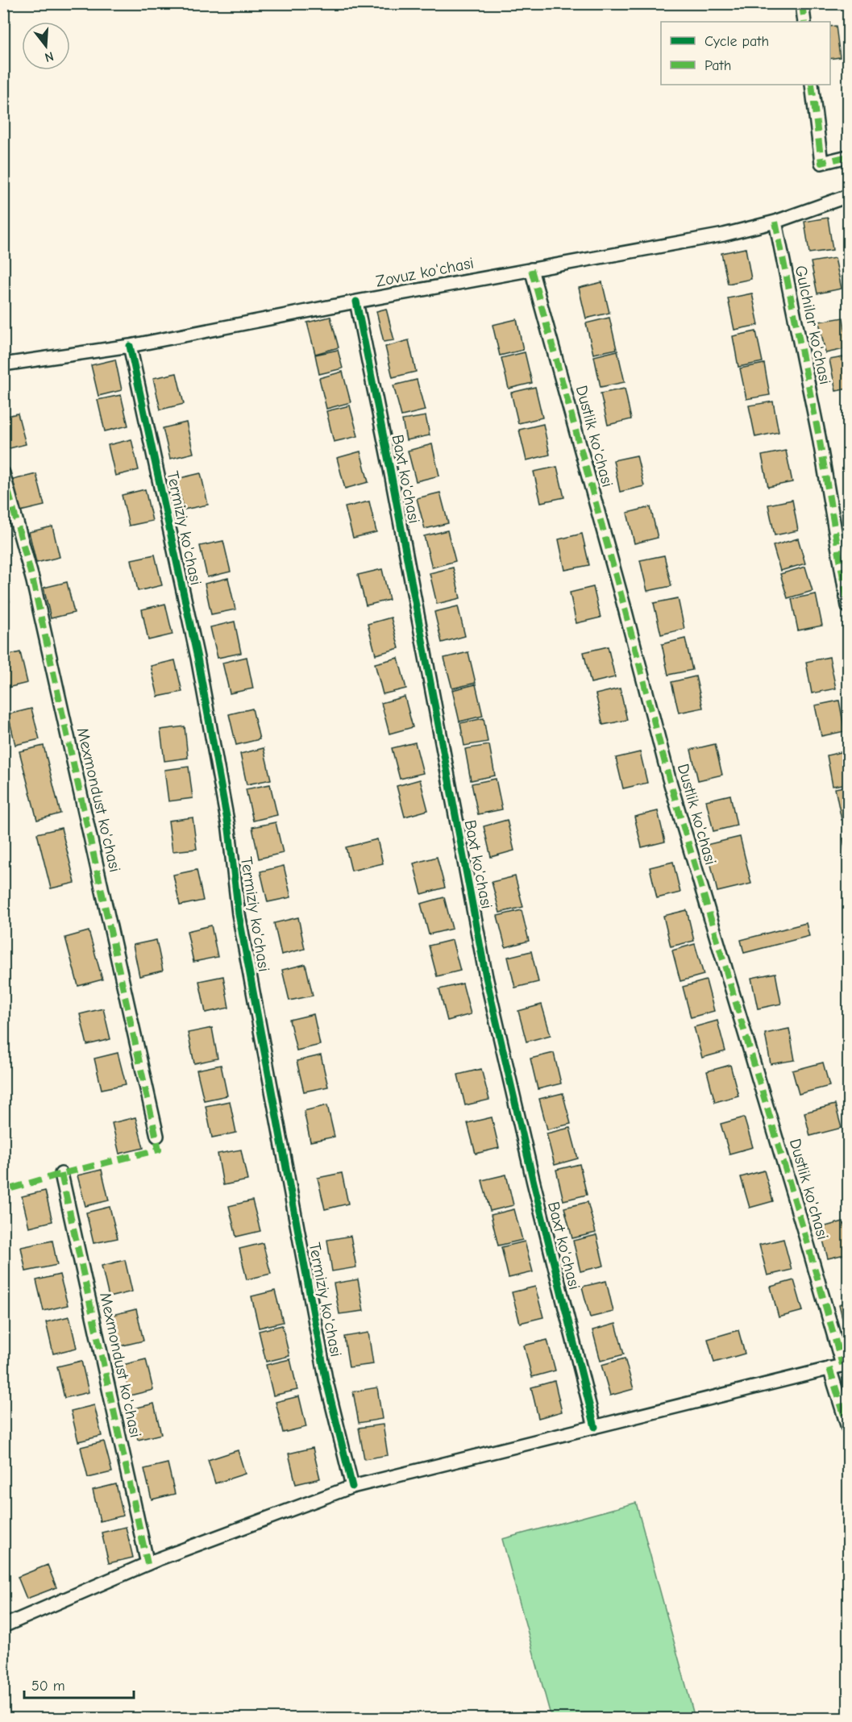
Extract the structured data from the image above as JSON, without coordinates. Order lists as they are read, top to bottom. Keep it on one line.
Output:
{"streets":{"street":["Zovuz ko'chasi","Gulchilar ko'chasi","Dustlik ko'chasi","Baxt ko'chasi","Termiziy ko'chasi","Mexmondust ko'chasi"]},"crossings":[["Zovuz ko'chasi","Gulchilar ko'chasi"],["Zovuz ko'chasi","Dustlik ko'chasi"],["Zovuz ko'chasi","Baxt ko'chasi"],["Zovuz ko'chasi","Termiziy ko'chasi"]],"legend":["Cycle path","Path"],"scale_bar":"50 m","north":"bottom"}
